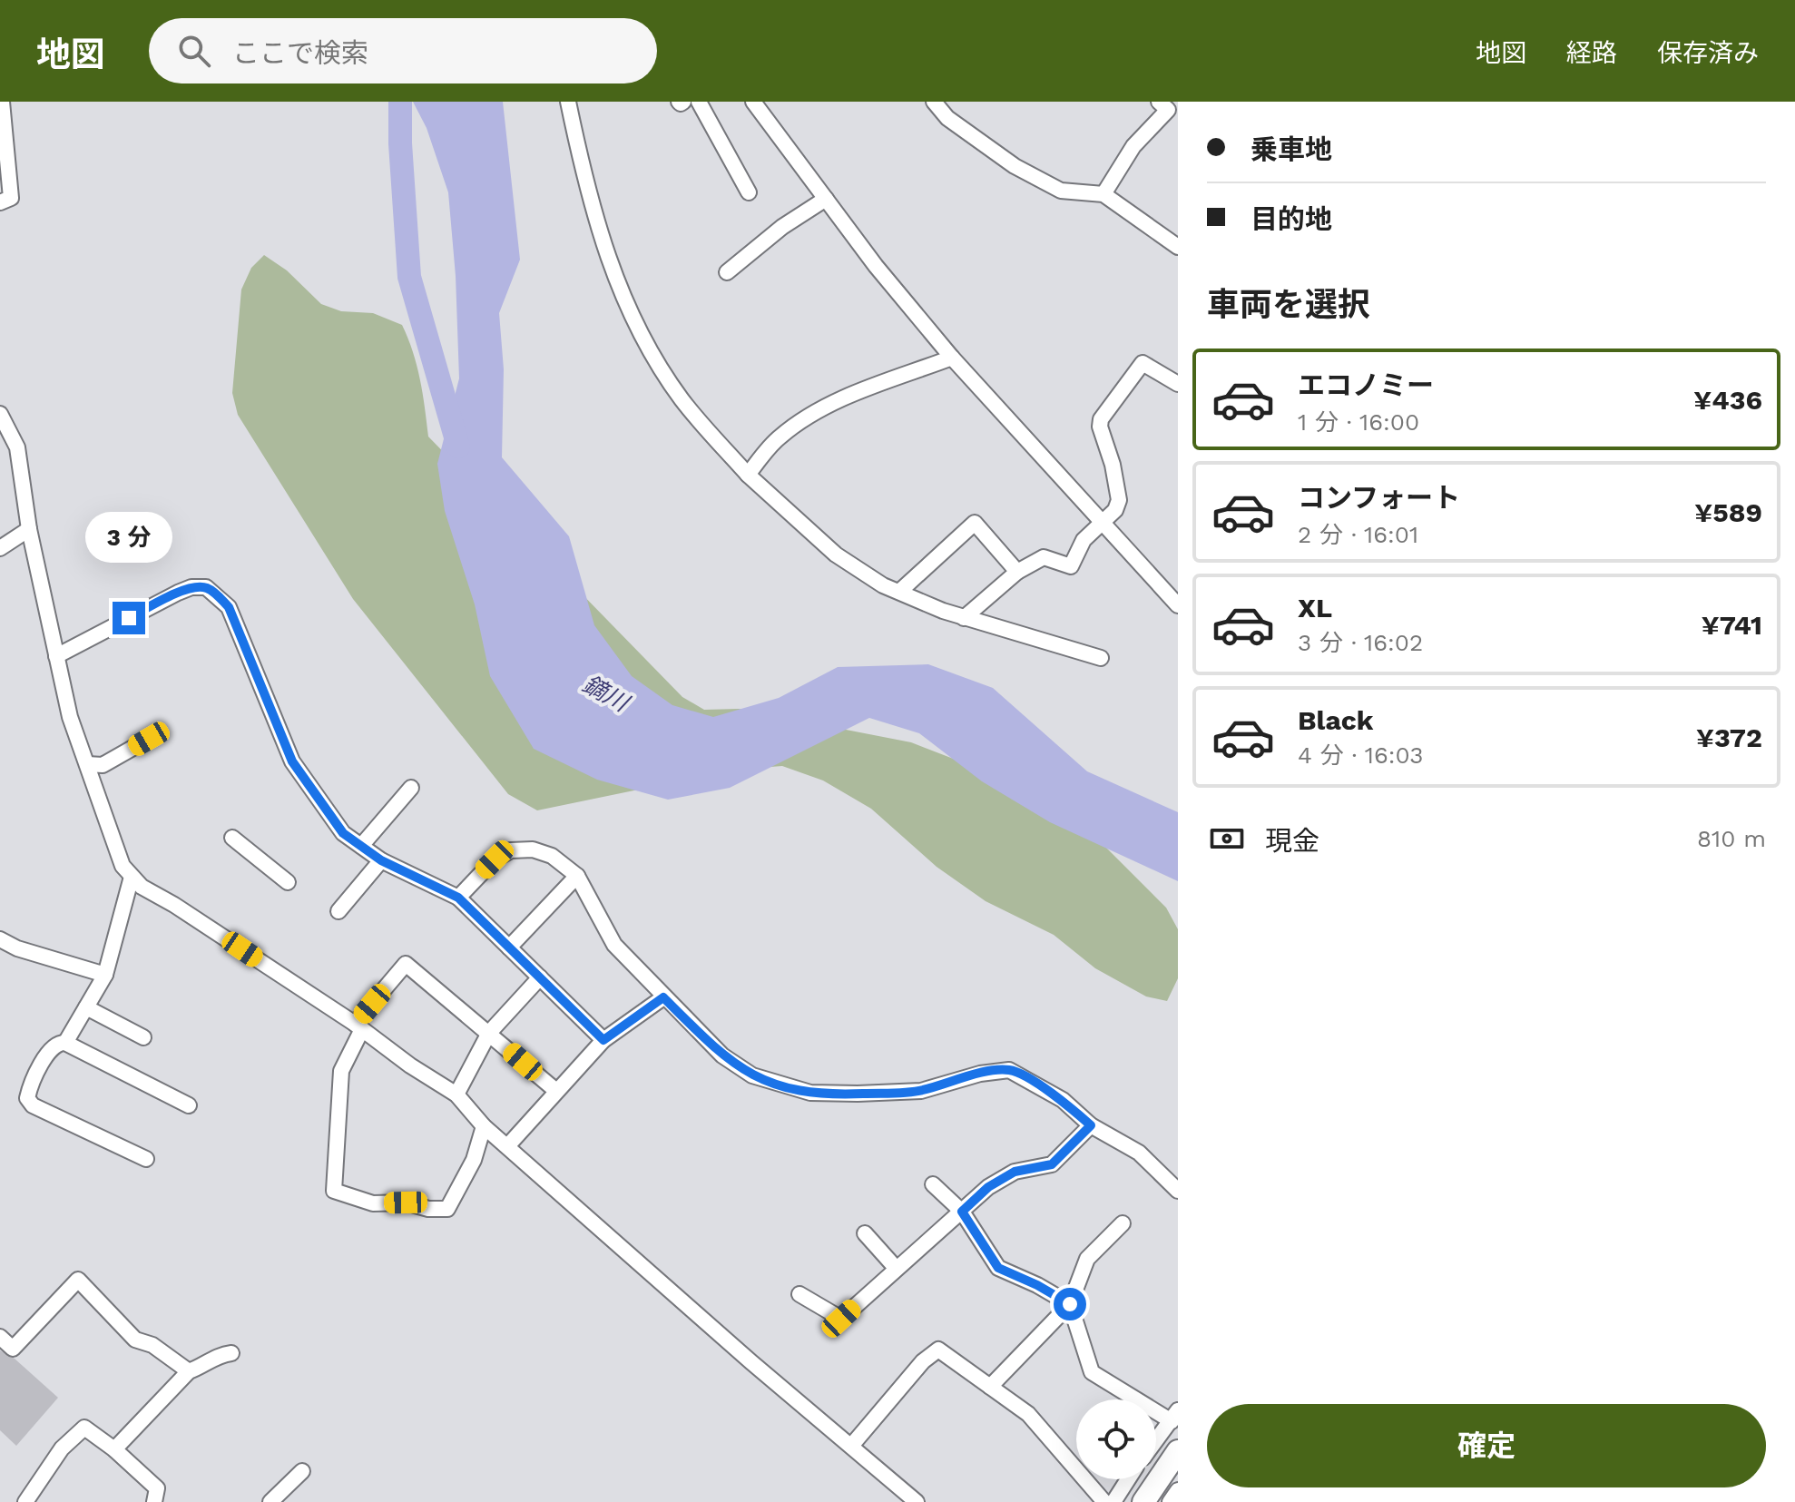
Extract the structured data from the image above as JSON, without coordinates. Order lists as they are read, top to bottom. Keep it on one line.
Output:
{"water":["鏑川"],"page":{"header":"地図","search":"ここで検索","nav":["地図","経路","保存済み"],"banner":["乗車地","目的地"],"heading":"車両を選択","list":[{"name":"エコノミー","note":"1 分 · 16:00","value":"¥436"},{"name":"コンフォート","note":"2 分 · 16:01","value":"¥589"},{"name":"XL","note":"3 分 · 16:02","value":"¥741"},{"name":"Black","note":"4 分 · 16:03","value":"¥372"}],"bubble":"3 分","pay":["現金","810 m"],"buttons":"確定"}}
